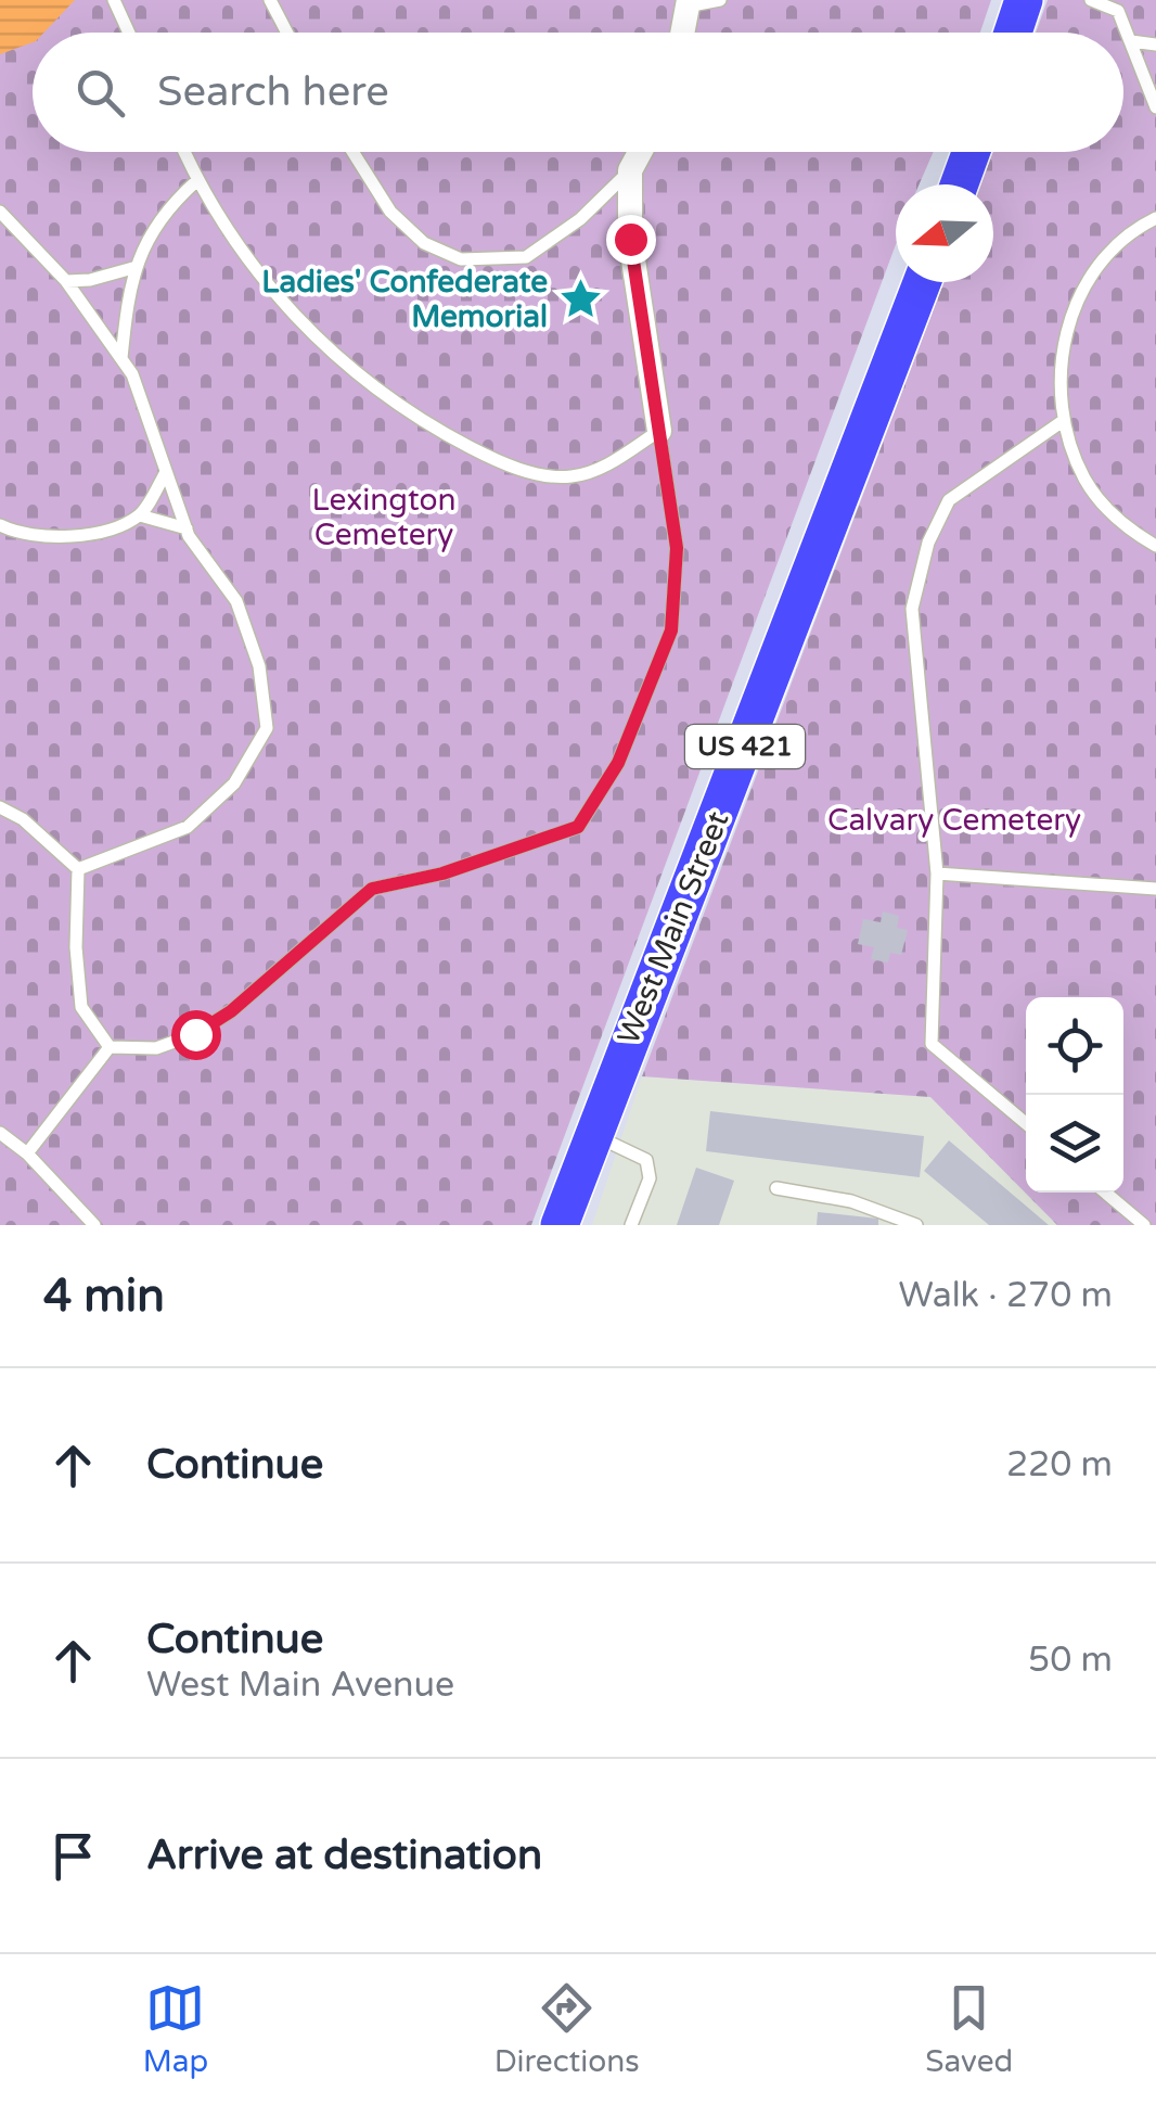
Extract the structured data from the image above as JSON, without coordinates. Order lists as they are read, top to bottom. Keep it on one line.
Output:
{"streets":{"main road":["US 421","West Main Street"]},"parks":["Lexington Cemetery","Calvary Cemetery"],"places":{"place":["Ladies' Confederate Memorial"]},"north":"left","page":{"search":"Search here","heading":["4 min","Walk · 270 m"],"list":[["Continue","220 m"],["Continue","West Main Avenue","50 m"],"Arrive at destination"],"nav":["Map","Directions","Saved"]}}
